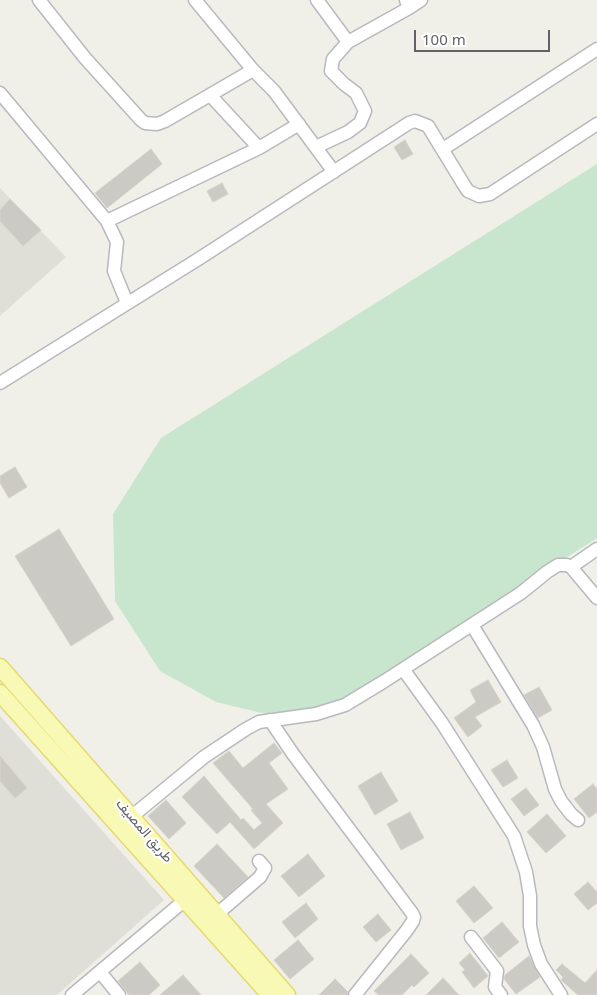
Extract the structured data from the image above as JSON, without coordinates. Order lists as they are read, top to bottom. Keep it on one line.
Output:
{"streets":{"main road":["طريق المصيف"]},"scale_bar":"100 m"}
